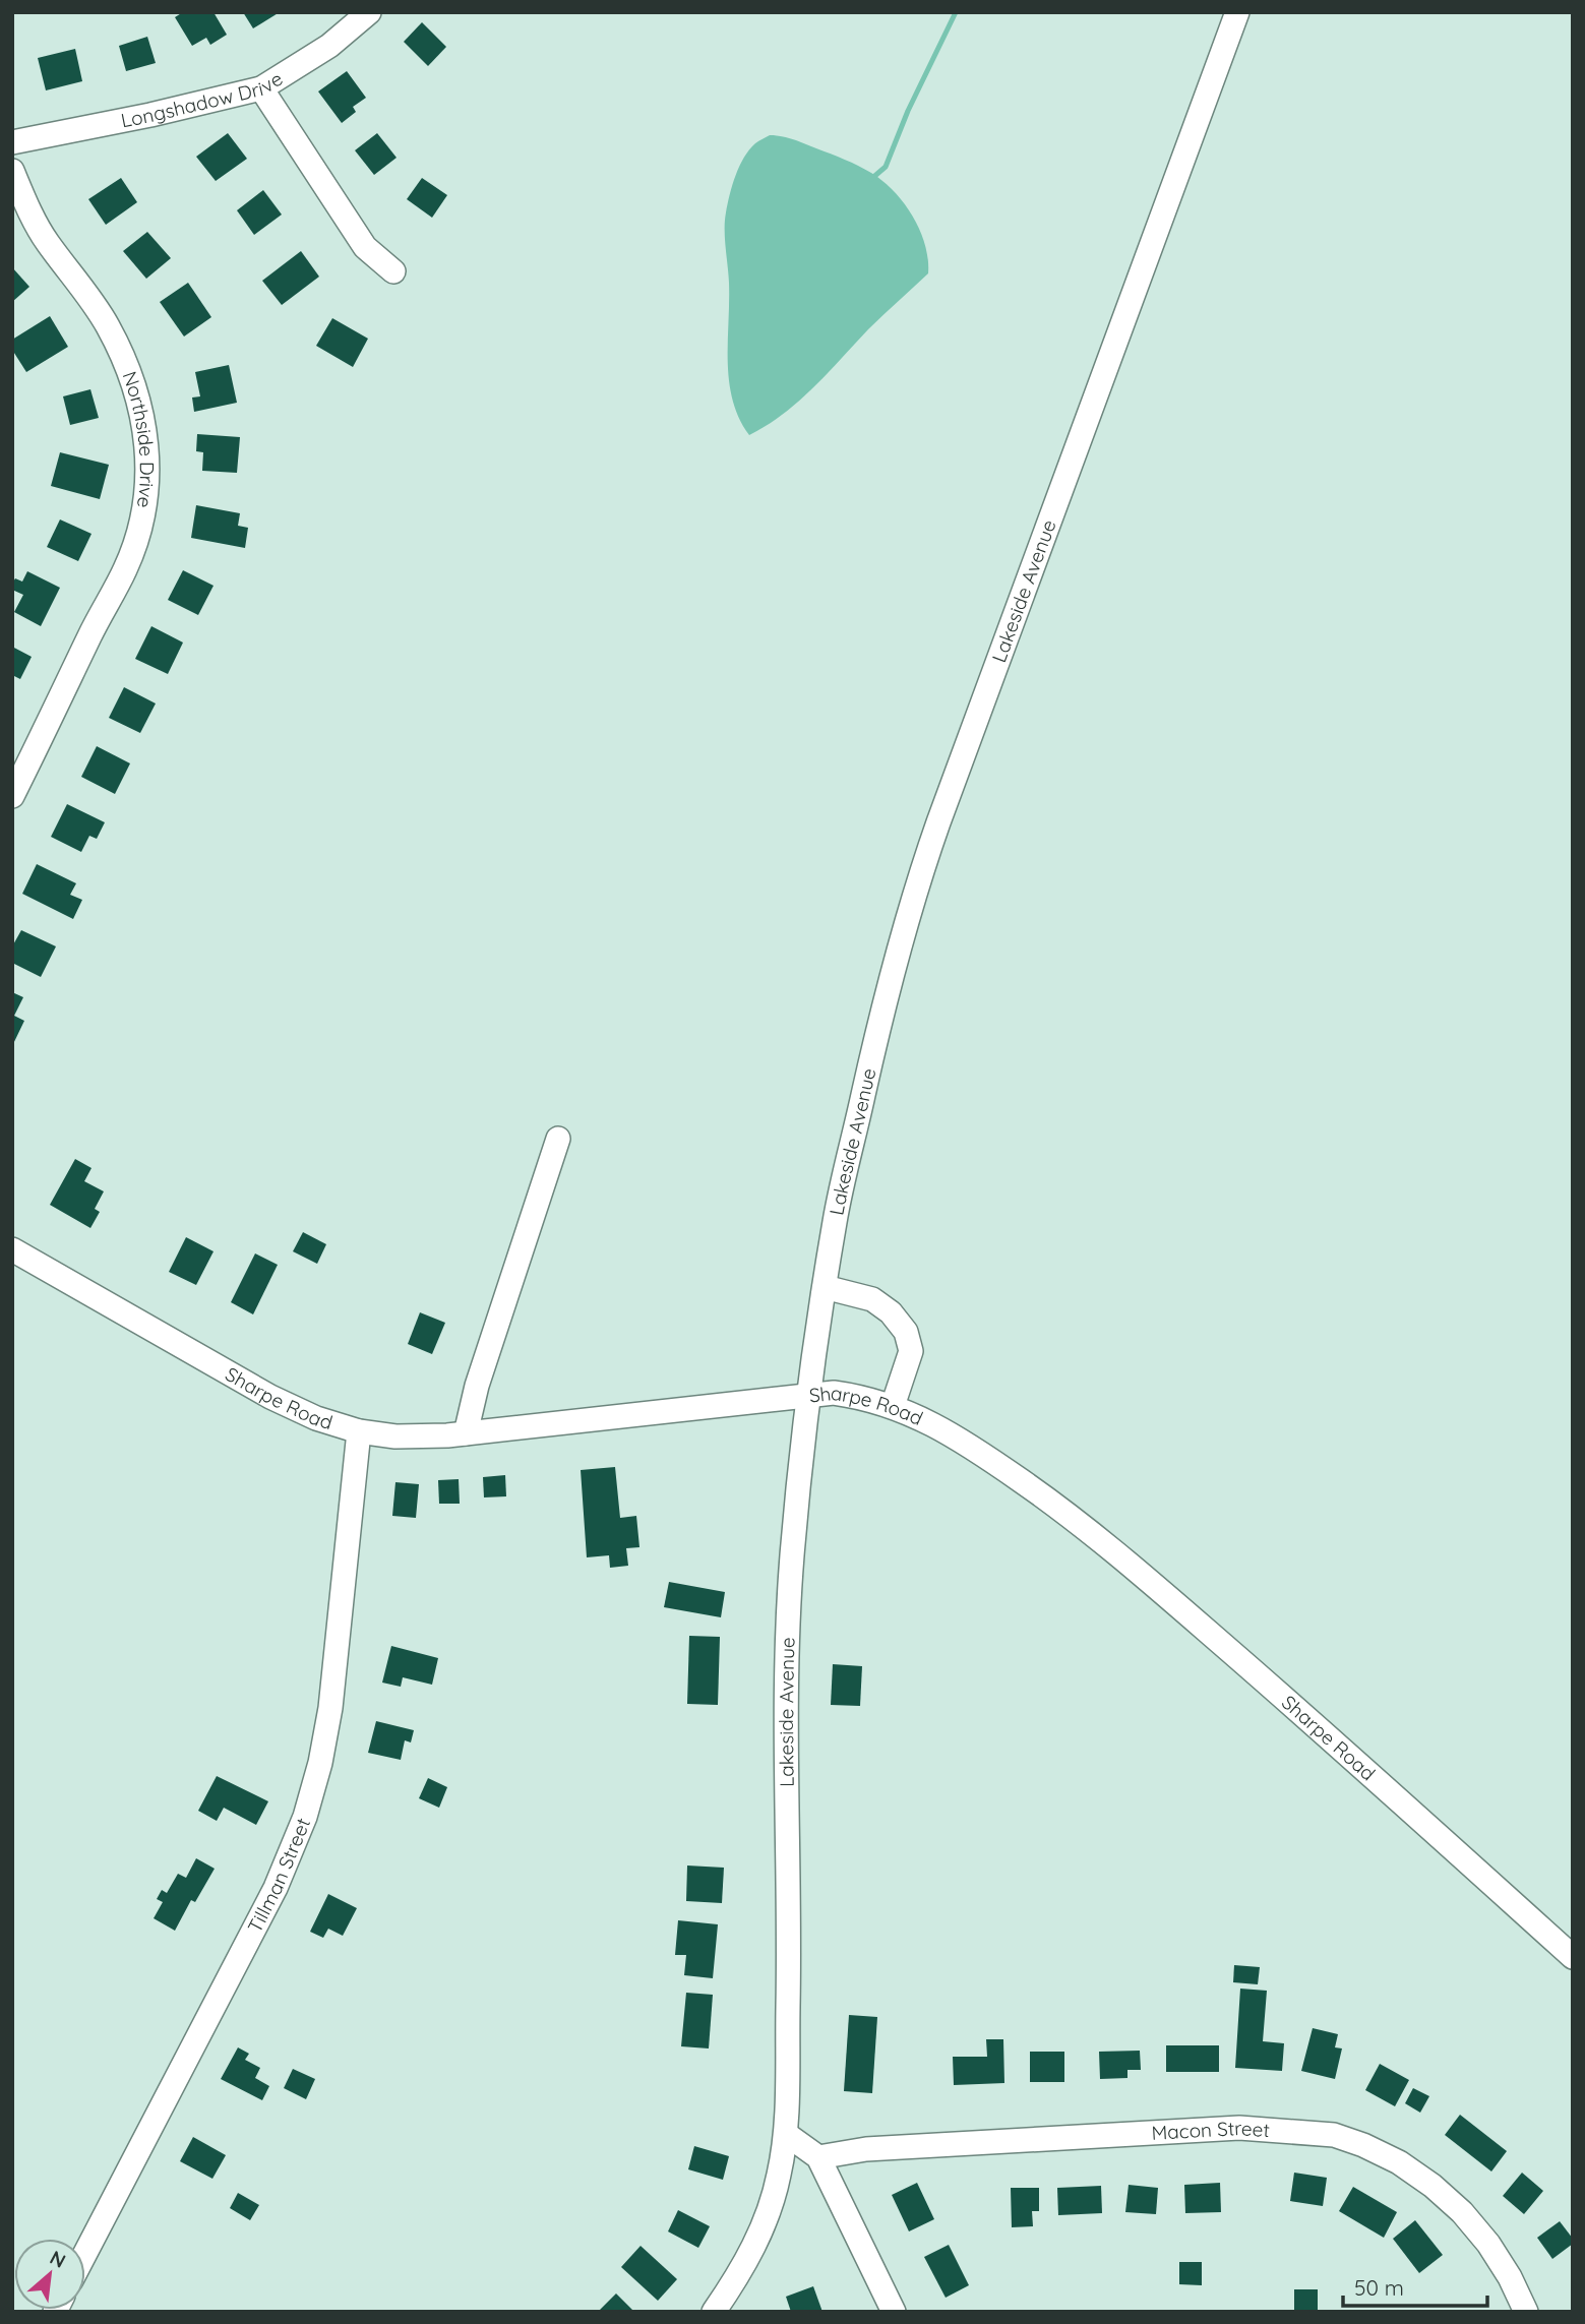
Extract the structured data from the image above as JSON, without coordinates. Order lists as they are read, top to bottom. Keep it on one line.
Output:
{"streets":{"street":["Longshadow Drive","Northside Drive","Lakeside Avenue","Sharpe Road","Tillman Street","Macon Street"]},"crossings":[["Lakeside Avenue","Sharpe Road"],["Sharpe Road","Tillman Street"]],"scale_bar":"50 m","north":"top right"}
